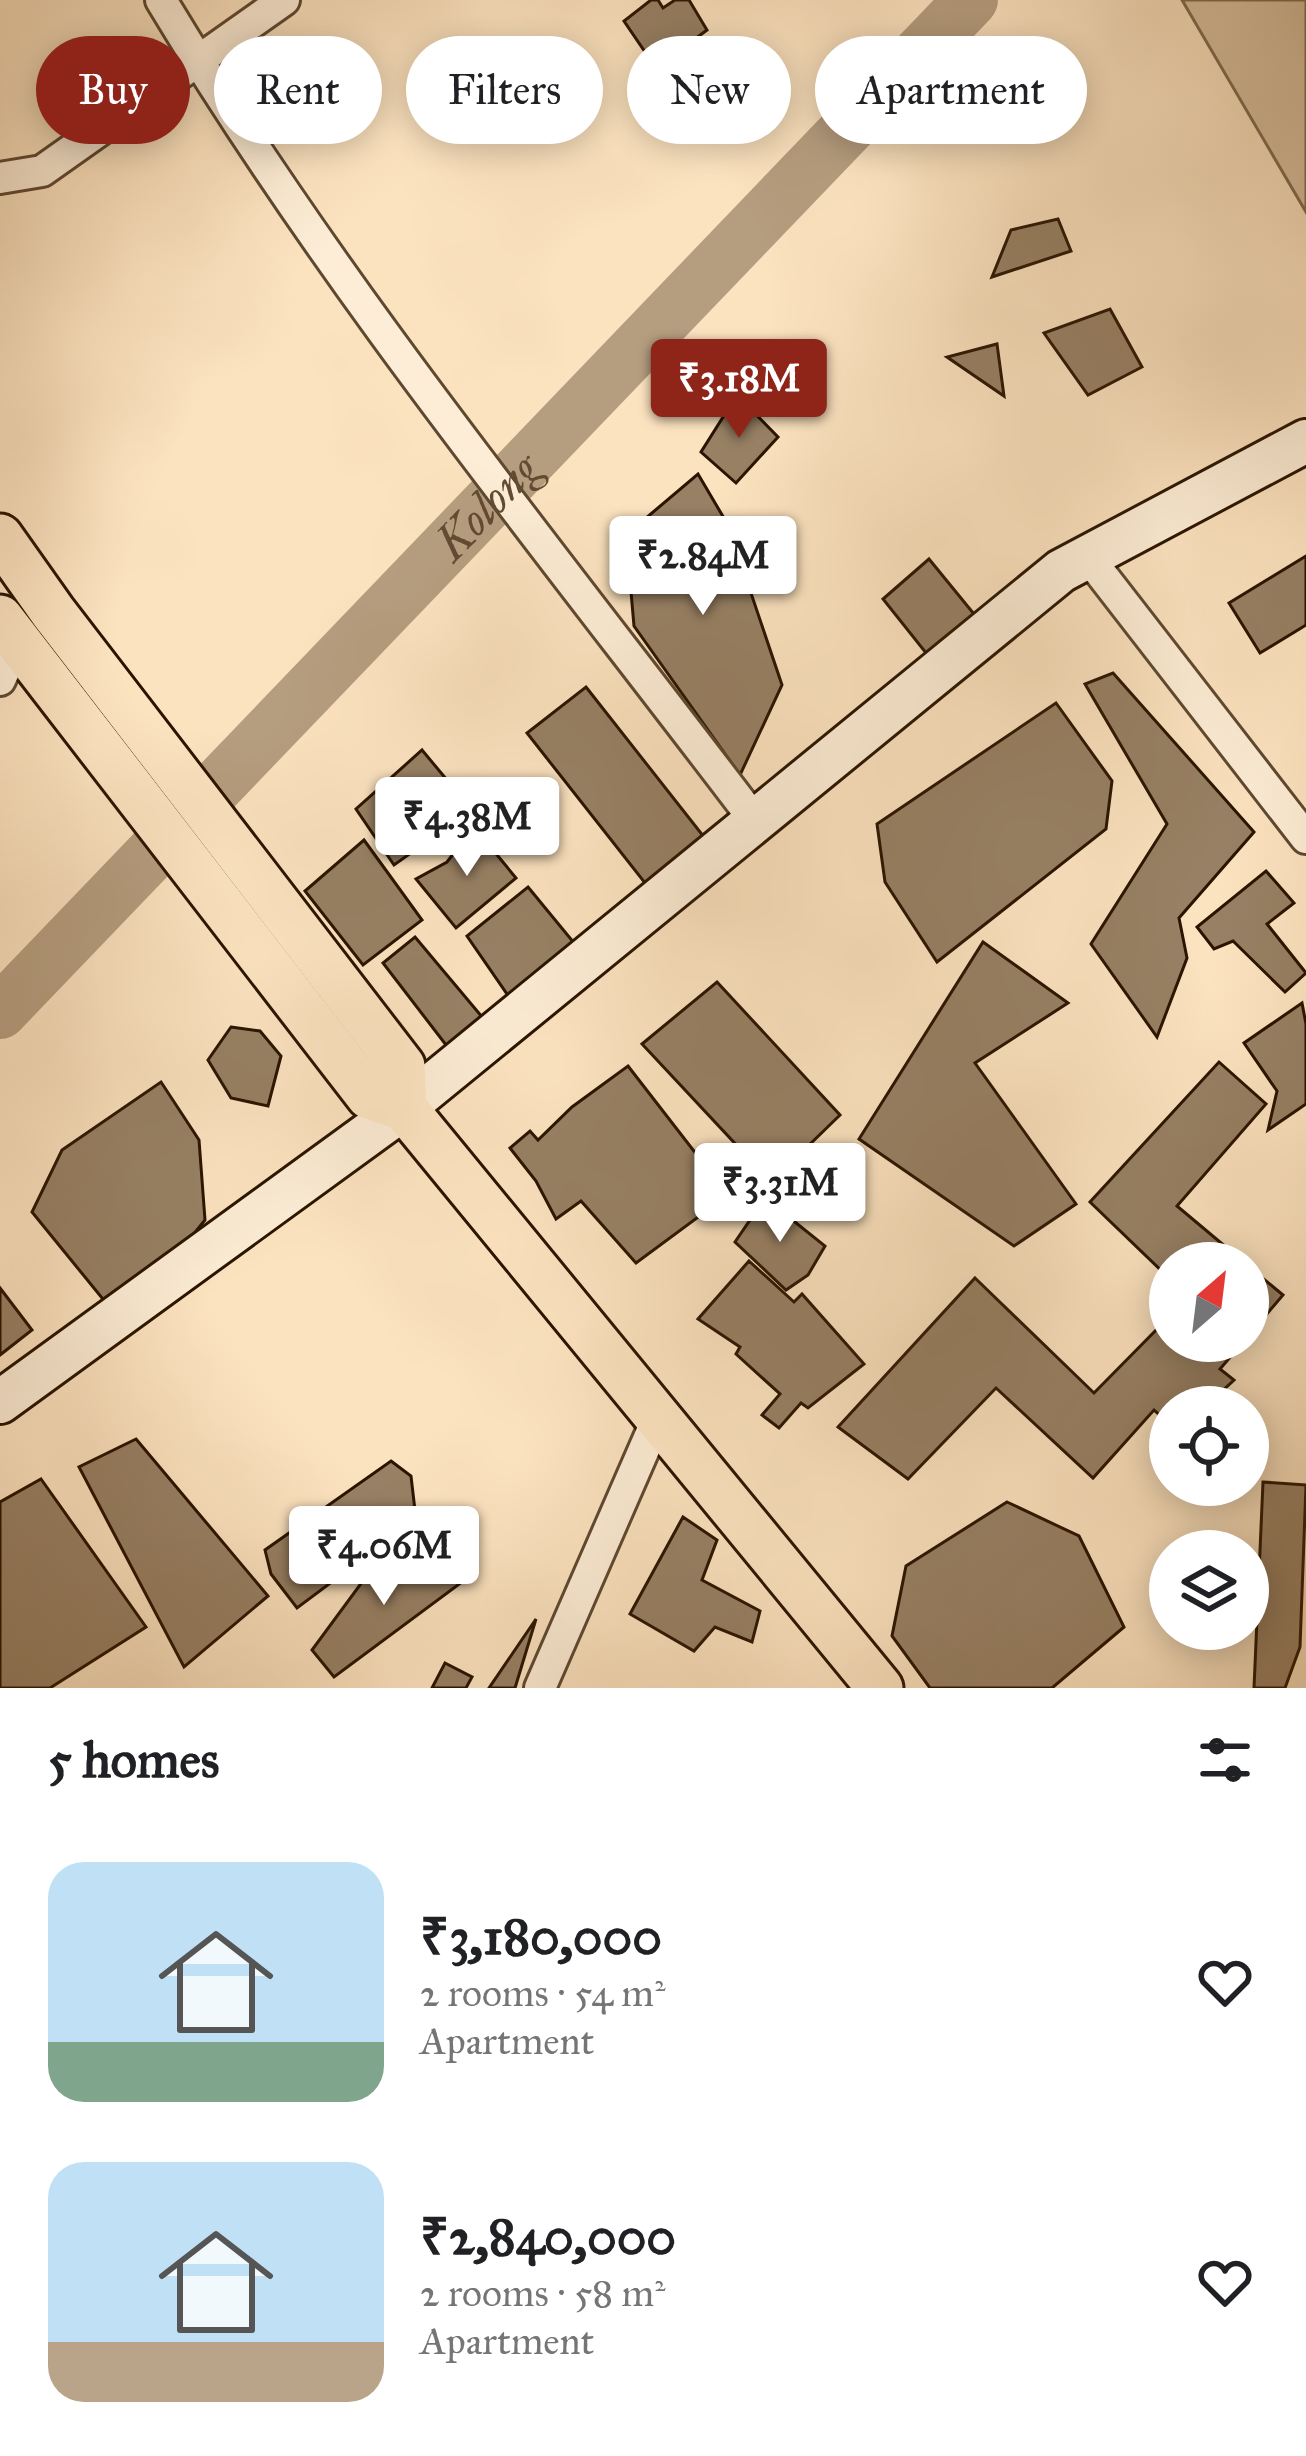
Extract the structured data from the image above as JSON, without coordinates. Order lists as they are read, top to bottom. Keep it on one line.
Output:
{"water":["Kolong"],"north":"top right","page":{"chip":["Buy","Rent","Filters","New","Apartment"],"price":["₹3.18M","₹2.84M","₹4.38M","₹3.31M","₹4.06M"],"heading":"5 homes","list":[{"name":"₹3,180,000","note":"2 rooms · 54 m² · Apartment"},{"name":"₹2,840,000","note":"2 rooms · 58 m² · Apartment"}]}}
